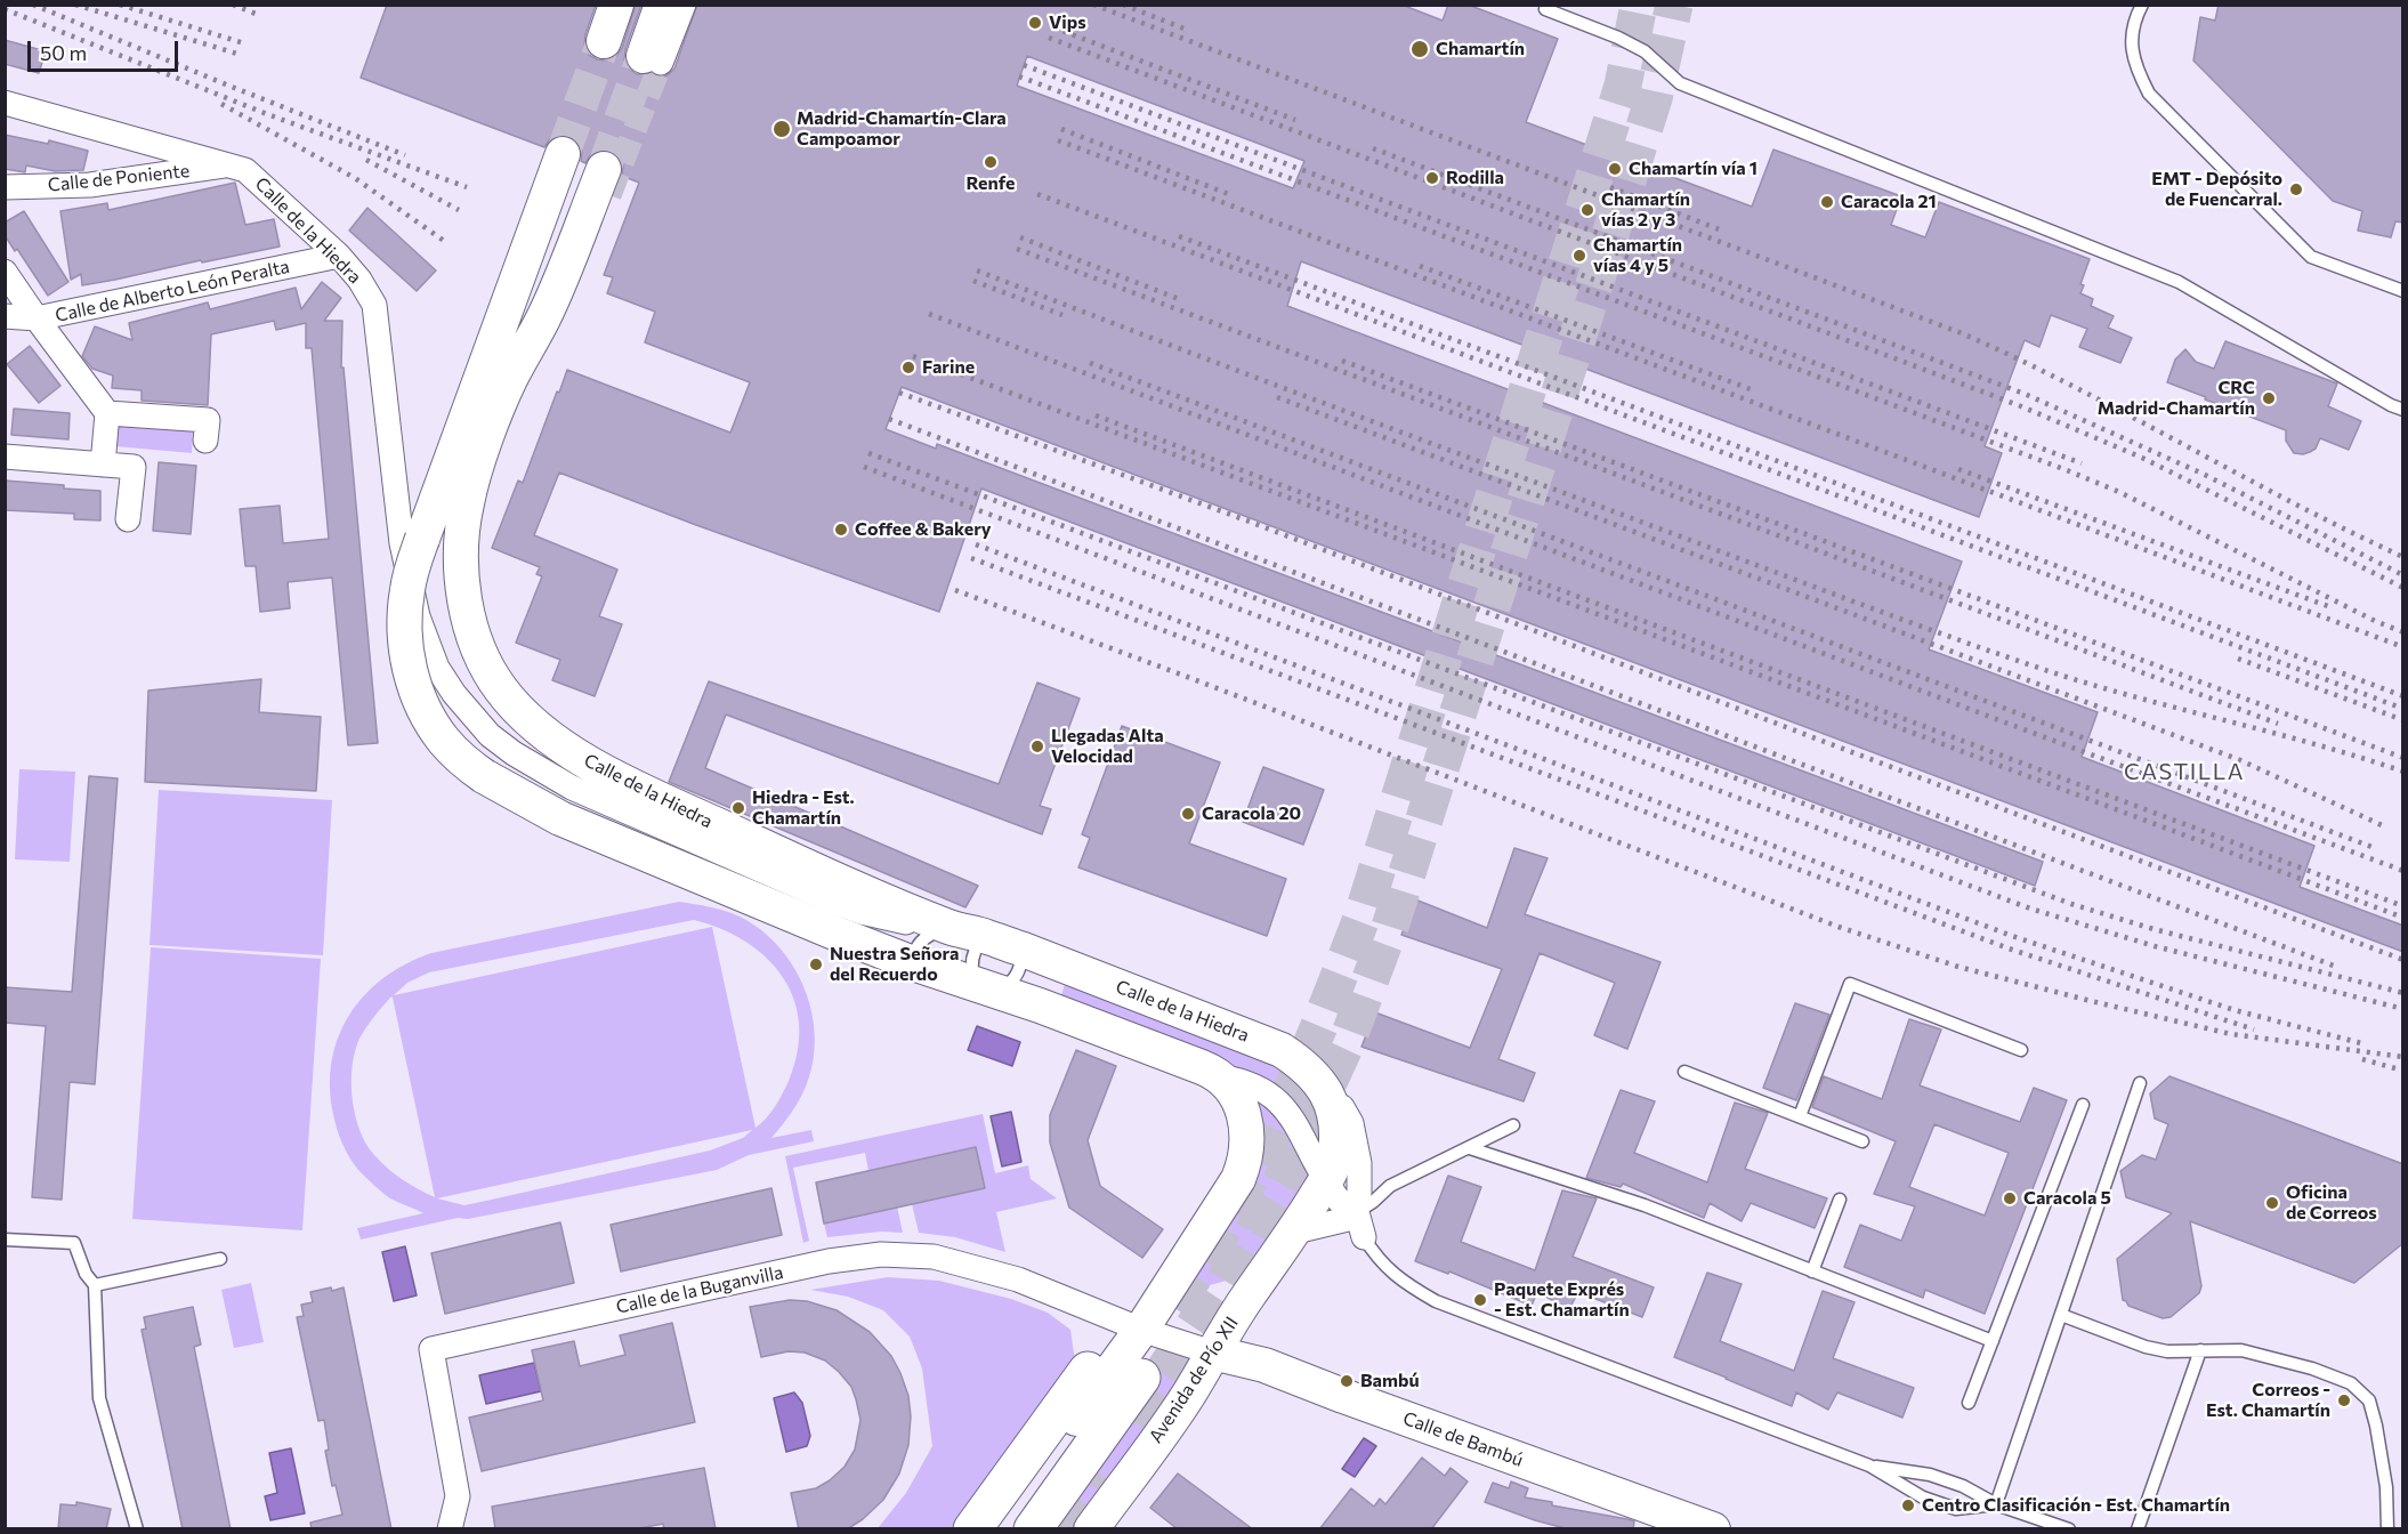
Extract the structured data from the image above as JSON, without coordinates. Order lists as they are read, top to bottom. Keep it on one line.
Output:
{"streets":{"main road":["Calle de la Hiedra","Avenida de Pío XII","Calle de Bambú"],"street":["Calle de Poniente","Calle de Alberto León Peralta","Calle de la Buganvilla"]},"crossings":[["Calle de Poniente","Calle de la Hiedra"],["Calle de la Hiedra","Calle de Alberto León Peralta"],["Calle de la Hiedra","Avenida de Pío XII"],["Avenida de Pío XII","Calle de Bambú"]],"districts":["CASTILLA"],"places":["Vips","Chamartín","Madrid-Chamartín-Clara Campoamor","Renfe","Chamartín vía 1","Rodilla","EMT - Depósito de Fuencarral.","Caracola 21","Chamartín vías 2 y 3","Chamartín vías 4 y 5","Farine","CRC Madrid-Chamartín","Coffee & Bakery","Llegadas Alta Velocidad","Hiedra - Est. Chamartín","Caracola 20","Nuestra Señora del Recuerdo","Caracola 5","Oficina de Correos","Paquete Exprés - Est. Chamartín","Bambú","Correos - Est. Chamartín","Centro Clasificación - Est. Chamartín"],"scale_bar":"50 m"}
